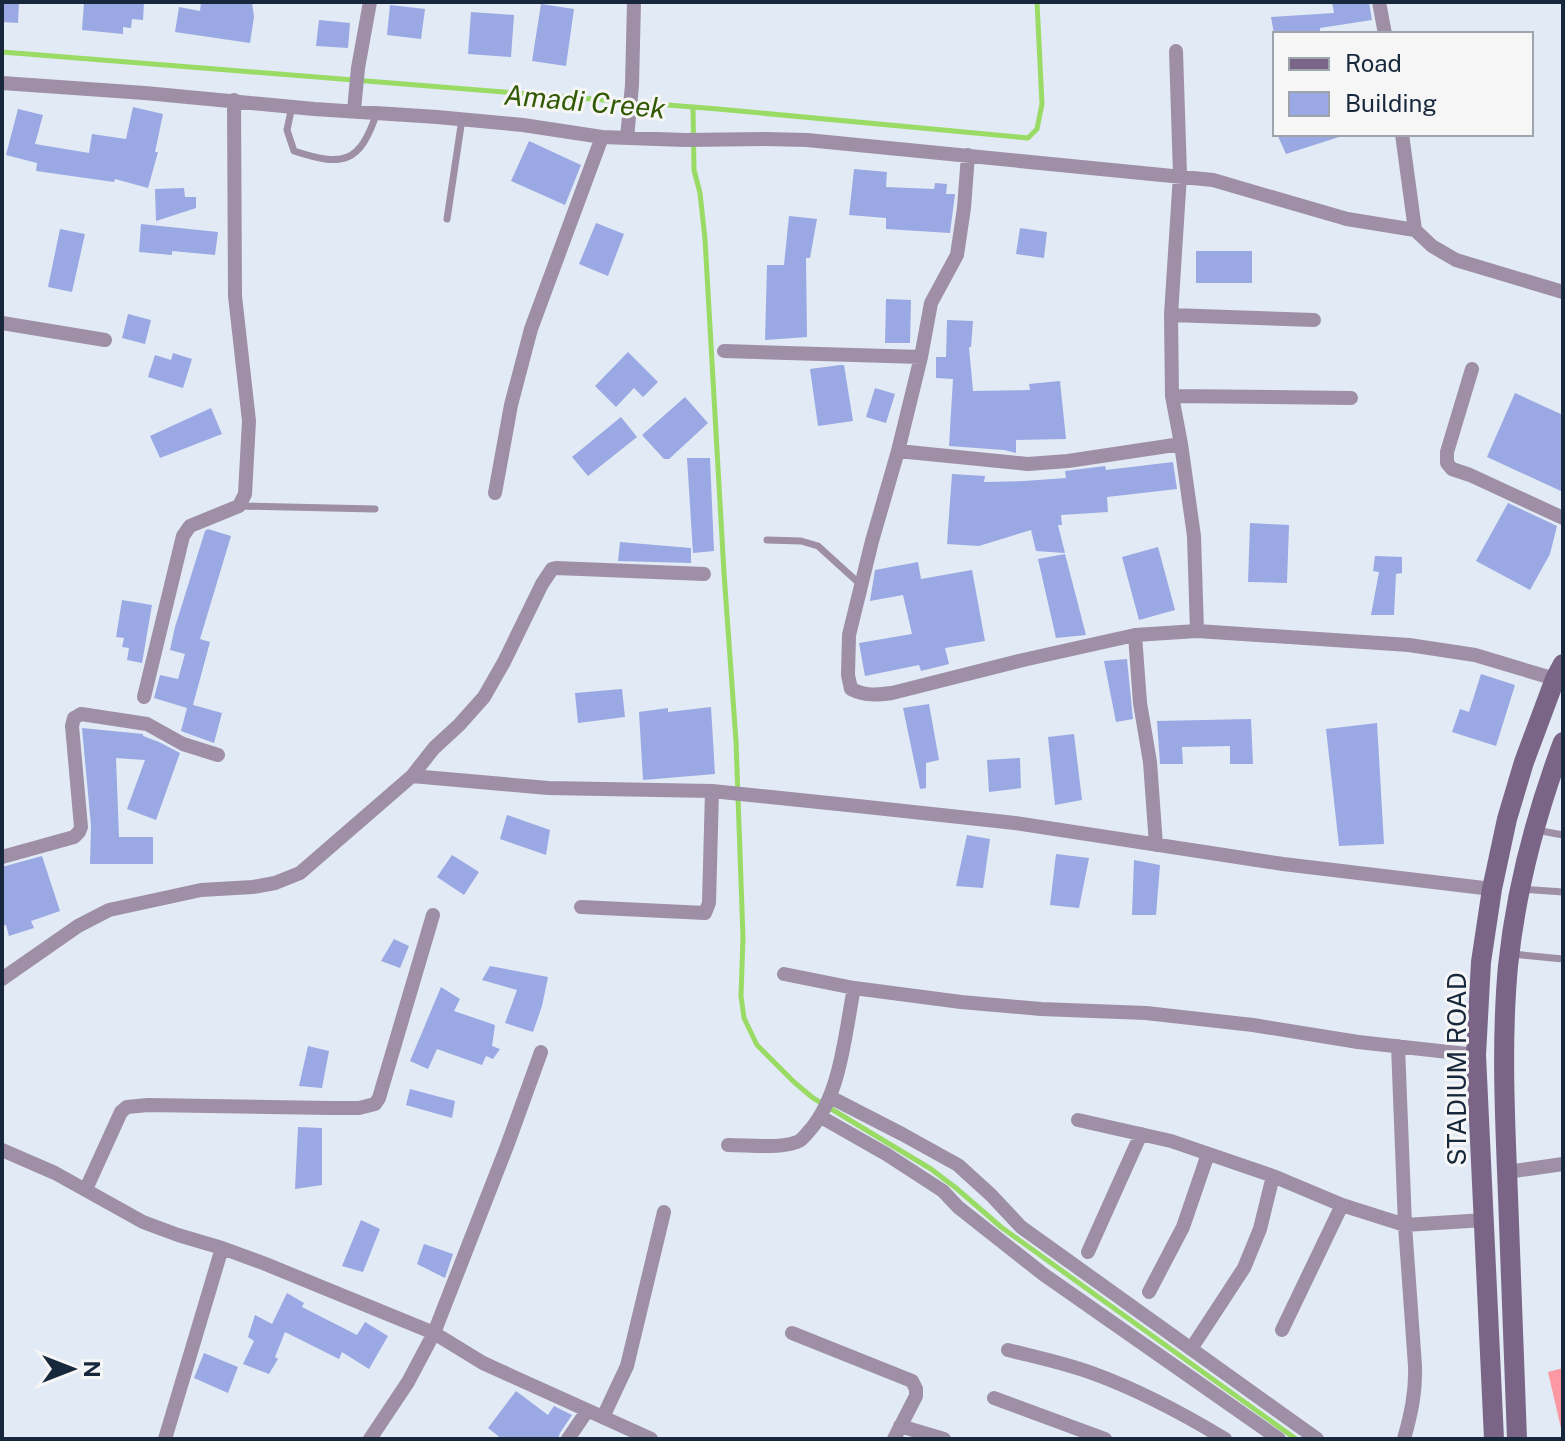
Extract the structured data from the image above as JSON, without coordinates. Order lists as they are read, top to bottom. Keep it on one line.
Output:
{"streets":{"main road":["STADIUM ROAD"]},"water":["Amadi Creek"],"legend":["Road","Building"],"north":"right"}
